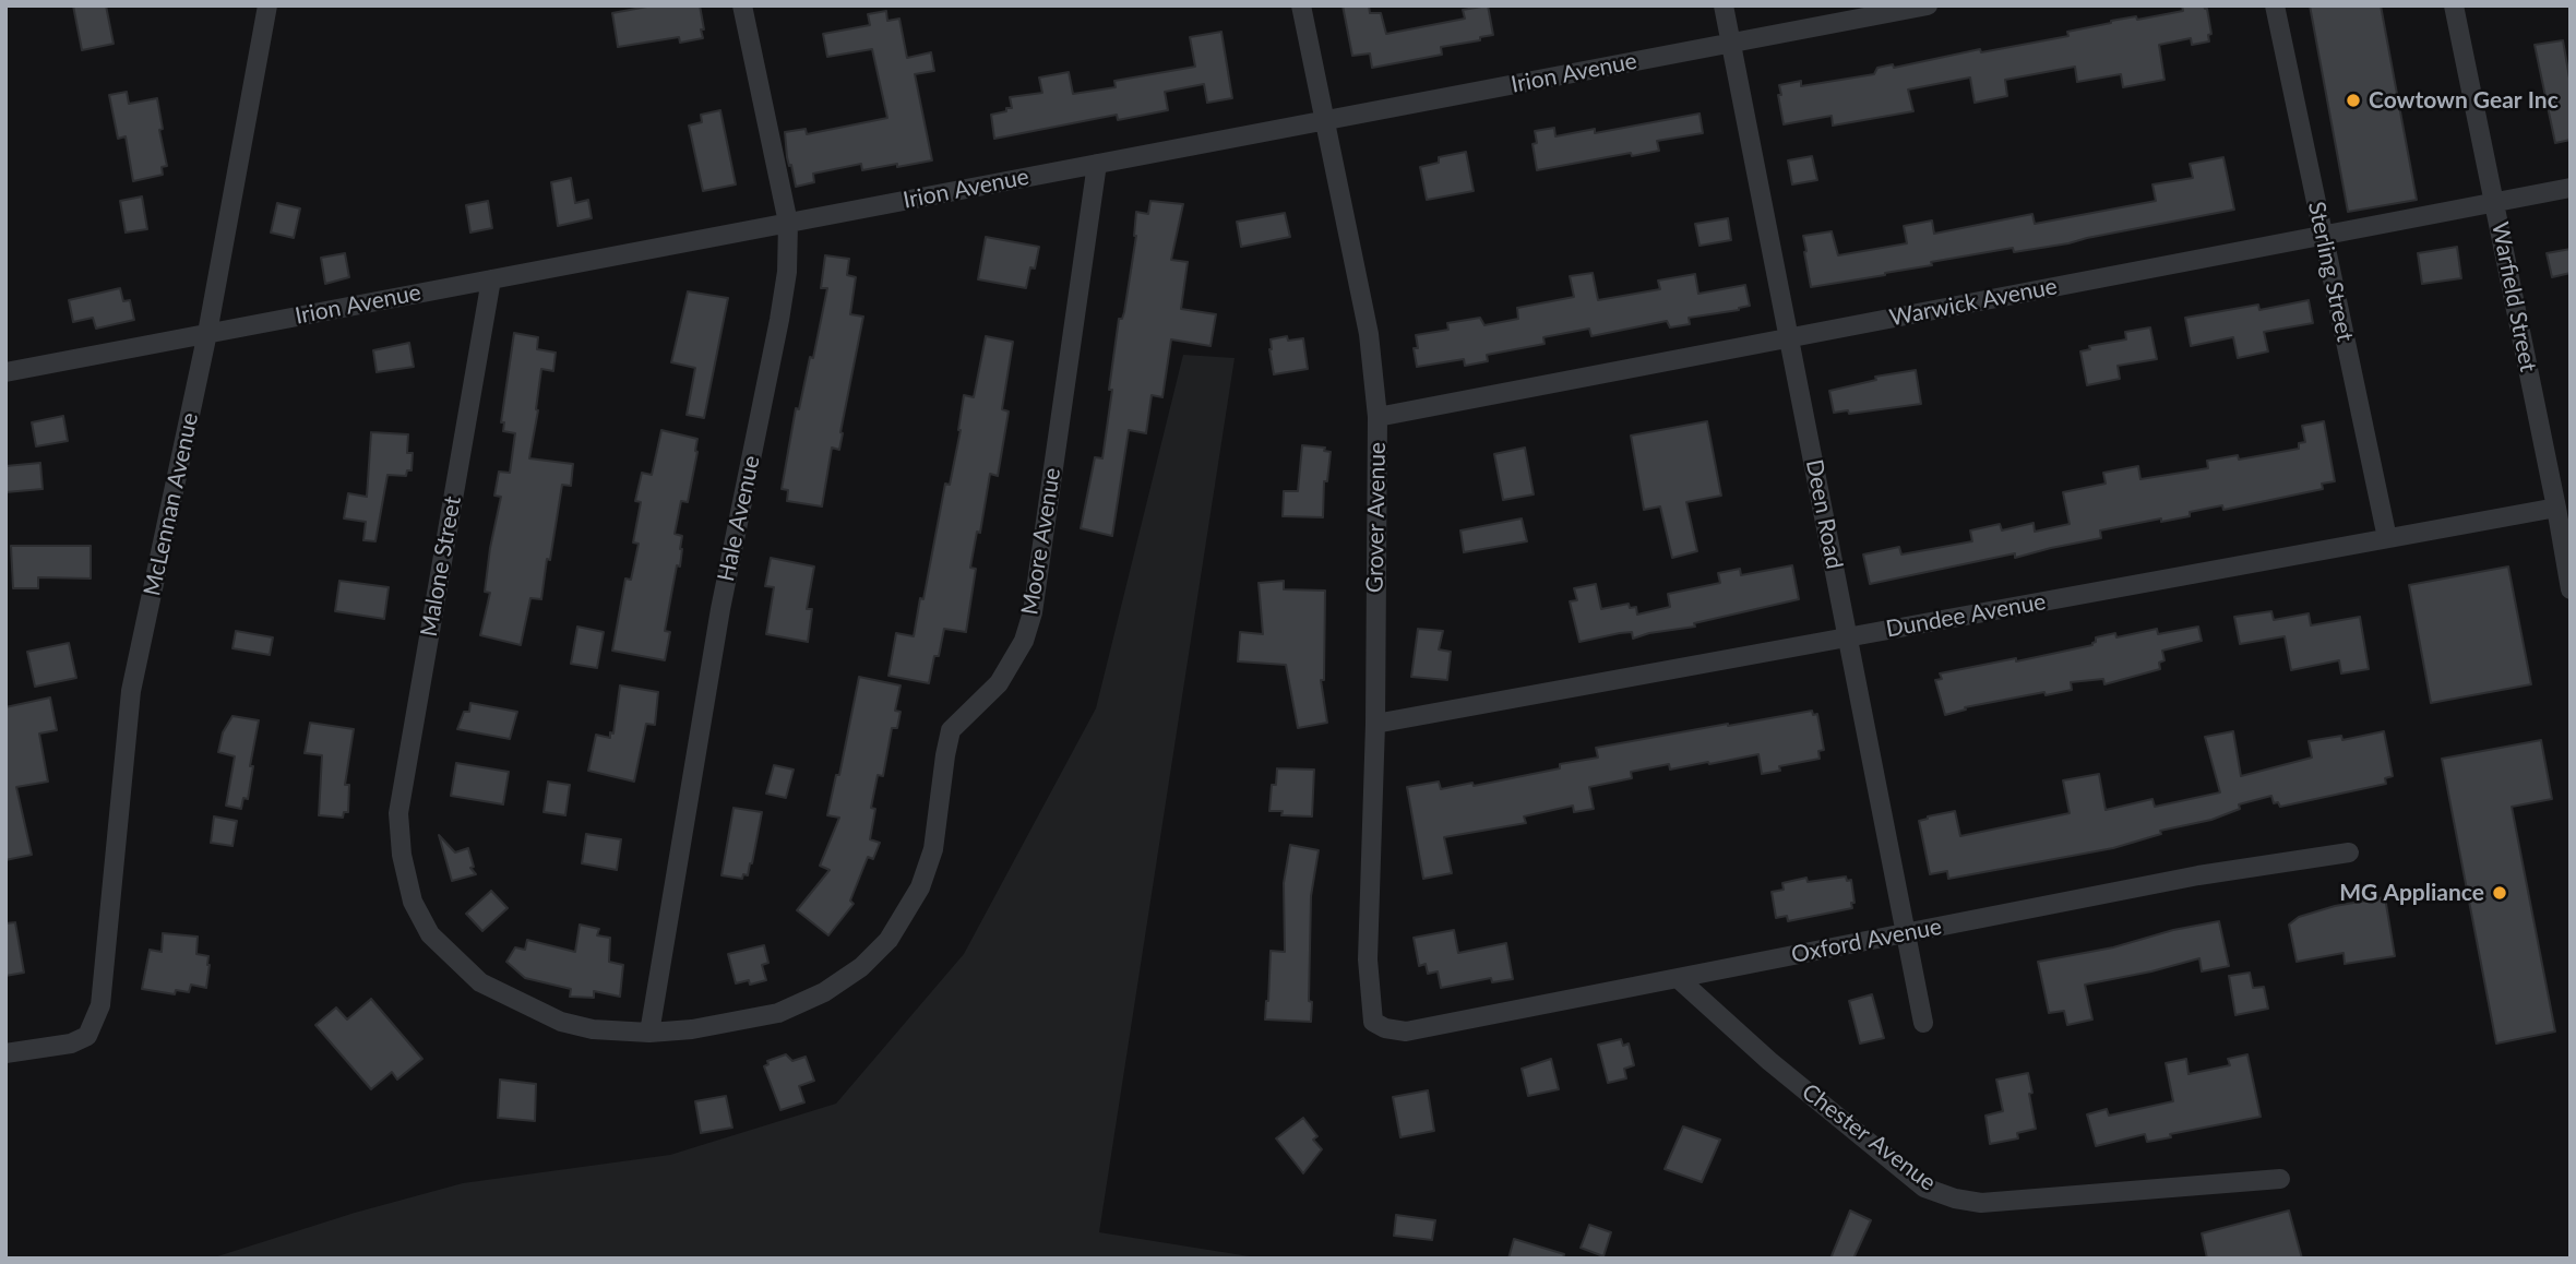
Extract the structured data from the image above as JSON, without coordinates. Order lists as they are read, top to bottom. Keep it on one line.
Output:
{"streets":{"street":["Irion Avenue","Sterling Street","Warfield Street","Warwick Avenue","McLennan Avenue","Deen Road","Grover Avenue","Hale Avenue","Moore Avenue","Malone Street","Dundee Avenue","Oxford Avenue","Chester Avenue"]},"crossings":[["Irion Avenue","McLennan Avenue"],["Irion Avenue","Deen Road"],["Irion Avenue","Grover Avenue"],["Irion Avenue","Hale Avenue"],["Irion Avenue","Moore Avenue"],["Irion Avenue","Malone Street"],["Sterling Street","Warwick Avenue"],["Sterling Street","Dundee Avenue"],["Warfield Street","Warwick Avenue"],["Warfield Street","Dundee Avenue"],["Warwick Avenue","Deen Road"],["Warwick Avenue","Grover Avenue"],["Deen Road","Dundee Avenue"],["Deen Road","Oxford Avenue"],["Grover Avenue","Dundee Avenue"],["Grover Avenue","Oxford Avenue"],["Hale Avenue","Moore Avenue"],["Moore Avenue","Malone Street"],["Oxford Avenue","Chester Avenue"]],"places":["Cowtown Gear Inc","MG Appliance"]}
